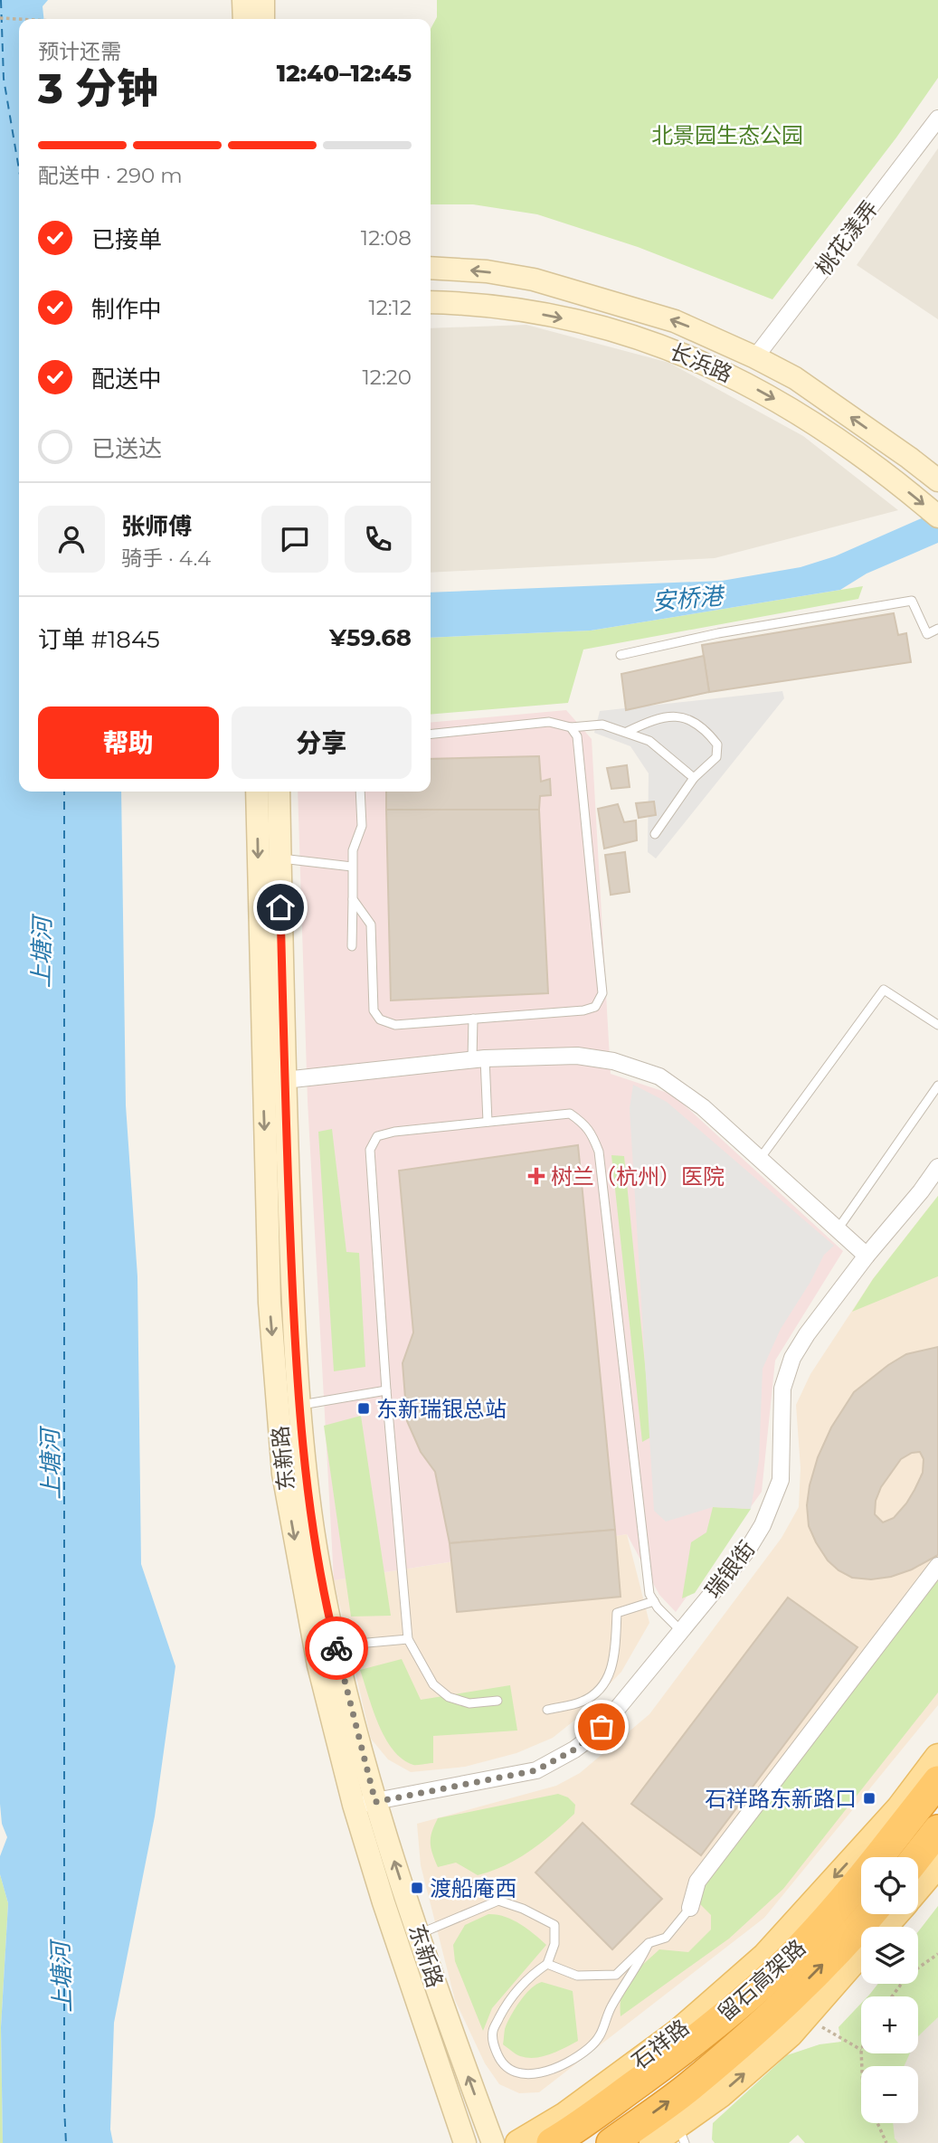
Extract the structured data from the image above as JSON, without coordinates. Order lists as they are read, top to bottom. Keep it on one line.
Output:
{"streets":{"highway":["留石高架路"],"main road":["长浜路","东新路","石祥路"],"street":["桃花漾弄","瑞银街"]},"crossings":[["桃花漾弄","长浜路"],["东新路","瑞银街"]],"water":["安桥港","上塘河"],"parks":["北景园生态公园"],"places":{"health":["树兰（杭州）医院"],"transit":["东新瑞银总站","石祥路东新路口","渡船庵西"]},"page":{"heading":["3 分钟","预计还需","12:40–12:45"],"panel":["张师傅","骑手 · 4.4","订单 #1845","¥59.68"],"bar":"配送中 · 290 m","list":[["已接单","12:08"],["制作中","12:12"],["配送中","12:20"],"已送达"],"buttons":["帮助","分享"],"map_buttons":["+","−"]}}
